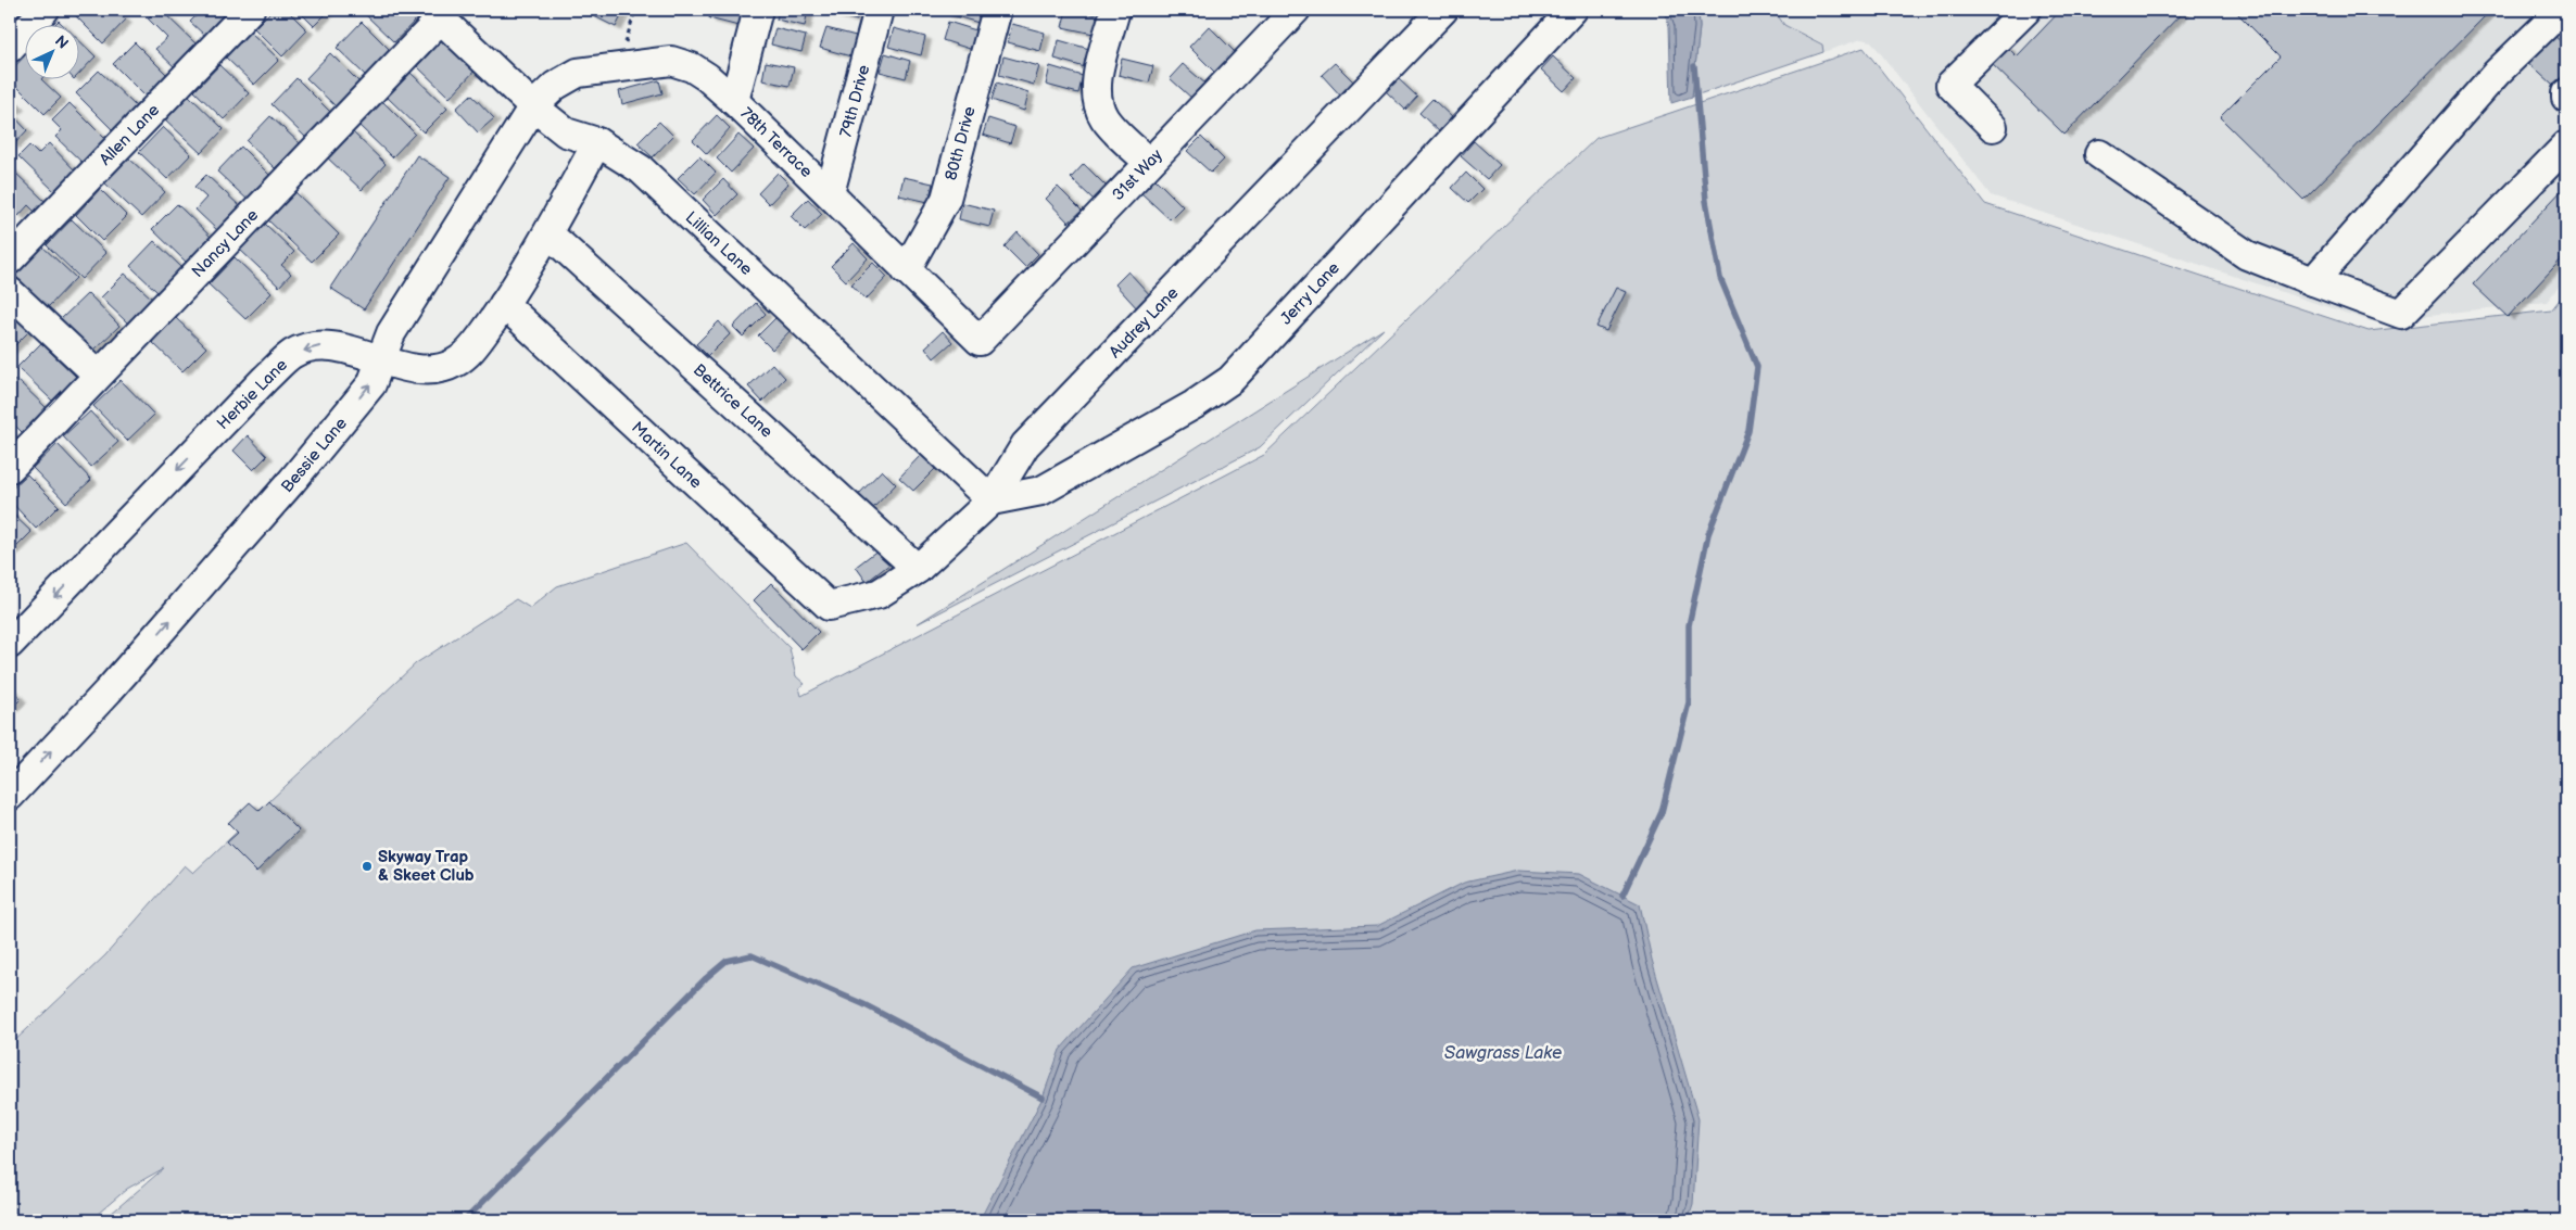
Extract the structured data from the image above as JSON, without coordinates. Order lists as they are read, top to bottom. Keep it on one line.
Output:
{"streets":{"street":["79th Drive","Allen Lane","78th Terrace","80th Drive","31st Way","Nancy Lane","Lillian Lane","Jerry Lane","Audrey Lane","Herbie Lane","Bettrice Lane","Bessie Lane","Martin Lane"]},"crossings":[["79th Drive","78th Terrace"],["78th Terrace","80th Drive"],["78th Terrace","31st Way"],["78th Terrace","Lillian Lane"],["Nancy Lane","Lillian Lane"],["Lillian Lane","Jerry Lane"],["Lillian Lane","Audrey Lane"],["Jerry Lane","Audrey Lane"],["Audrey Lane","Bettrice Lane"],["Audrey Lane","Martin Lane"],["Herbie Lane","Bessie Lane"]],"one_way":["Herbie Lane","Bessie Lane"],"water":["Sawgrass Lake"],"places":["Skyway Trap & Skeet Club"],"north":"top right"}
